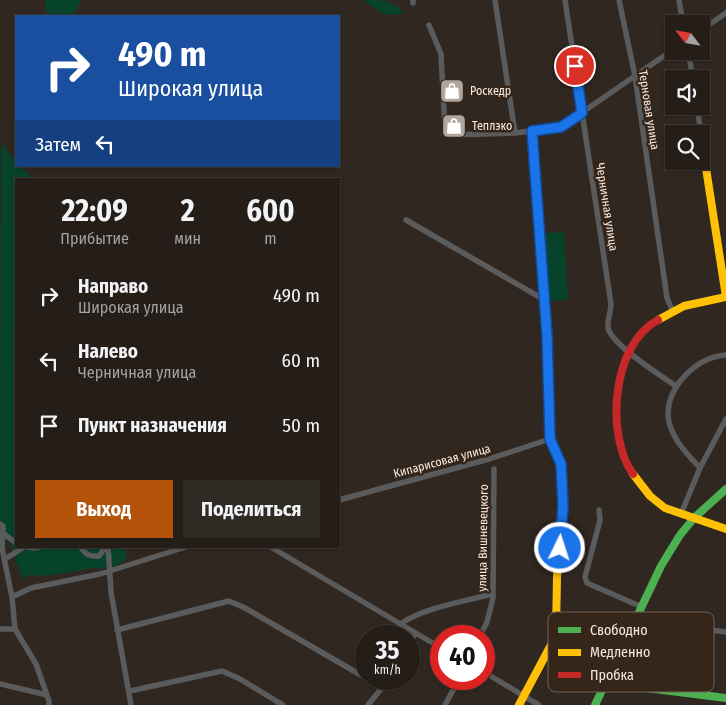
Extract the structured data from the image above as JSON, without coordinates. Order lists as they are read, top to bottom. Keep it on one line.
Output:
{"streets":{"street":["Терновая улица","Черничная улица","Кипарисовая улица","улица Вишневецкого"]},"places":{"shop":["Роскедр","Теплэко"]},"legend":["Свободно","Медленно","Пробка"],"north":"top left","page":{"turn":["490 m","Широкая улица"],"then":"Затем","eta":["22:09","Прибытие","2","мин","600","m"],"list":[{"name":"Направо","note":"Широкая улица","value":"490 m"},{"name":"Налево","note":"Черничная улица","value":"60 m"},{"name":"Пункт назначения","value":"50 m"}],"buttons":["Выход","Поделиться"],"speed":"35 km/h","limit":"40"}}
